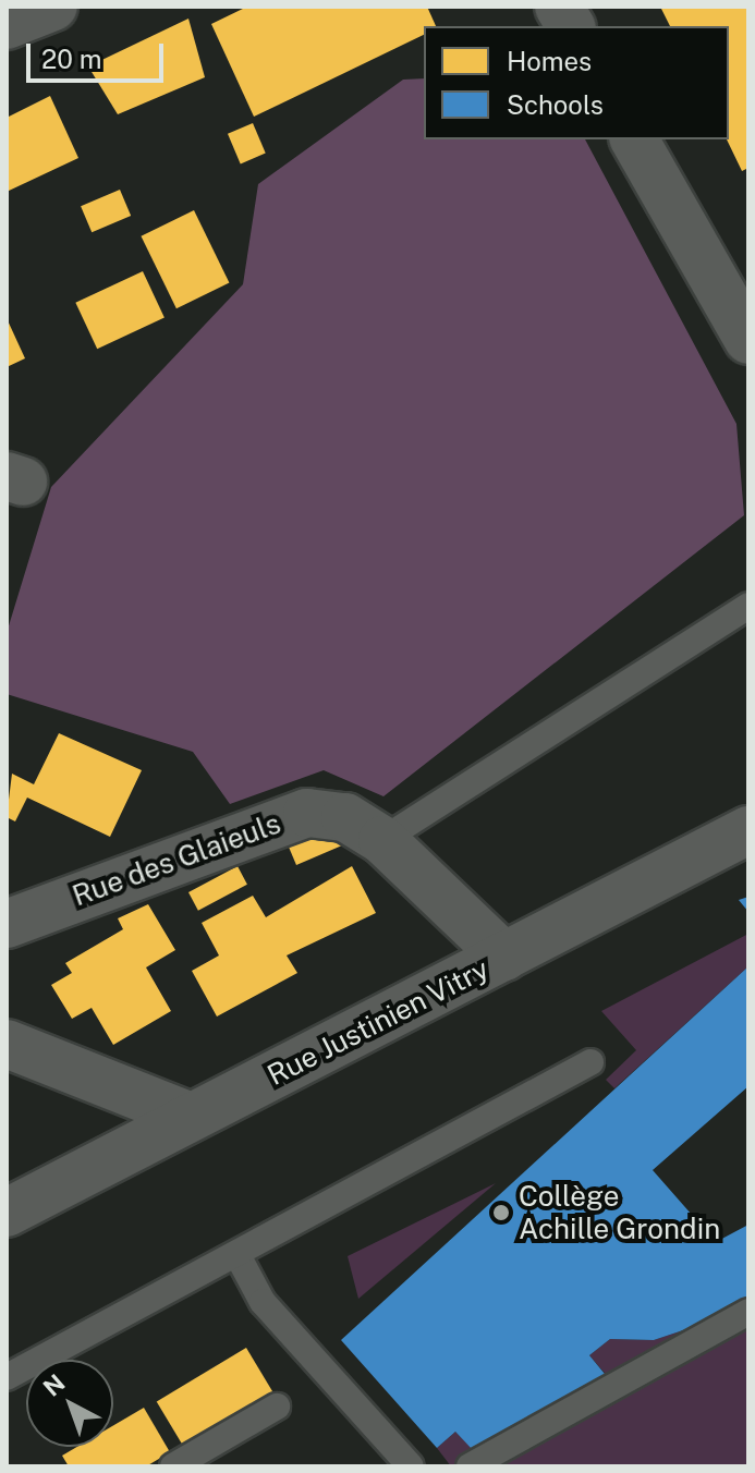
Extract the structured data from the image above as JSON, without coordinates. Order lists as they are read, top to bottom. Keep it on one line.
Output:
{"streets":{"street":["Rue des Glaieuls","Rue Justinien Vitry"]},"crossings":[["Rue des Glaieuls","Rue Justinien Vitry"]],"places":["Collège Achille Grondin"],"legend":["Homes","Schools"],"scale_bar":"20 m","north":"top left"}
